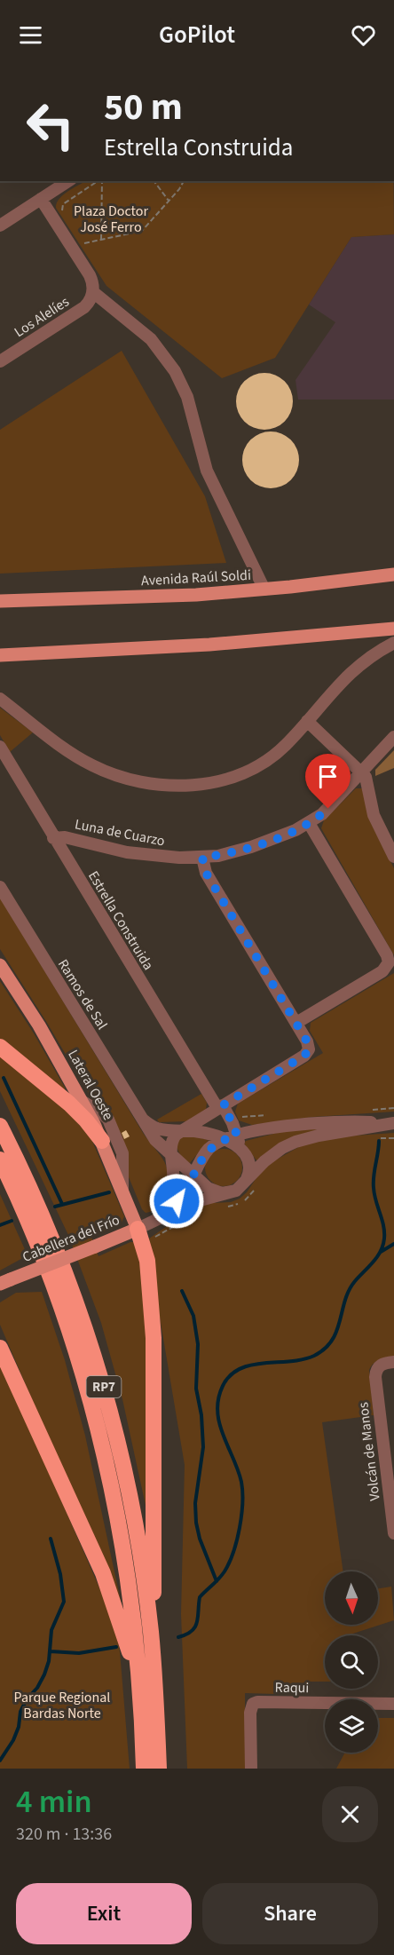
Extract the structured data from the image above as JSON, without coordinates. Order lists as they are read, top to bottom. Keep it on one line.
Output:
{"streets":{"highway":["RP7"],"main road":["Avenida Raúl Soldi","Lateral Oeste","Cabellera del Frío"],"street":["Los Alelíes","Luna de Cuarzo","Estrella Construida","Ramos de Sal","Volcán de Manos","Raqui"]},"crossings":[["Luna de Cuarzo","Estrella Construida"],["Estrella Construida","Cabellera del Frío"],["Ramos de Sal","Cabellera del Frío"],["Lateral Oeste","Cabellera del Frío"]],"parks":["Plaza Doctor José Ferro","Parque Regional Bardas Norte"],"north":"bottom","page":{"header":"GoPilot","turn":["50 m","Estrella Construida"],"heading":["4 min","320 m · 13:36"],"buttons":["Exit","Share"]}}
